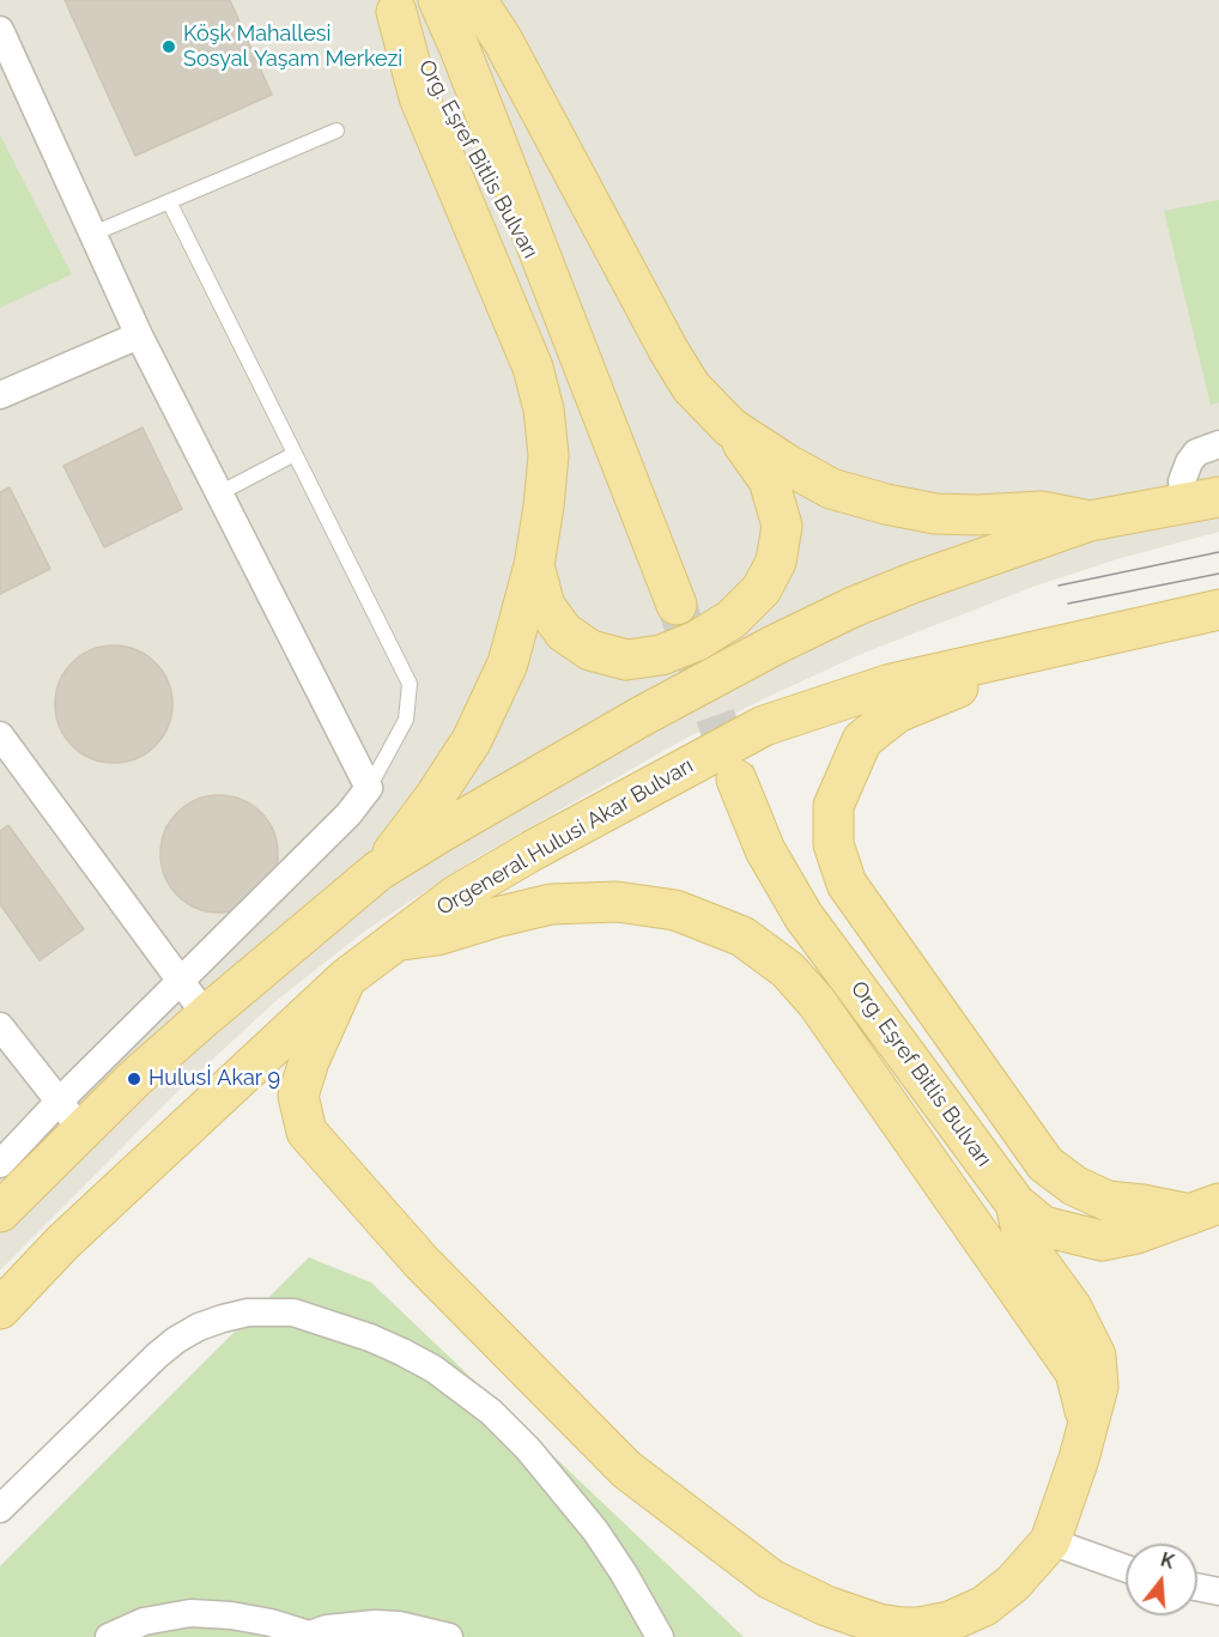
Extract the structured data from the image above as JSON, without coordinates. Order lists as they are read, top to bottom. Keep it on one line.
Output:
{"streets":{"main road":["Org. Eşref Bitlis Bulvarı","Orgeneral Hulusi Akar Bulvarı"]},"places":["Köşk Mahallesi Sosyal Yaşam Merkezi","Hulusİ Akar 9"],"north":"top"}
